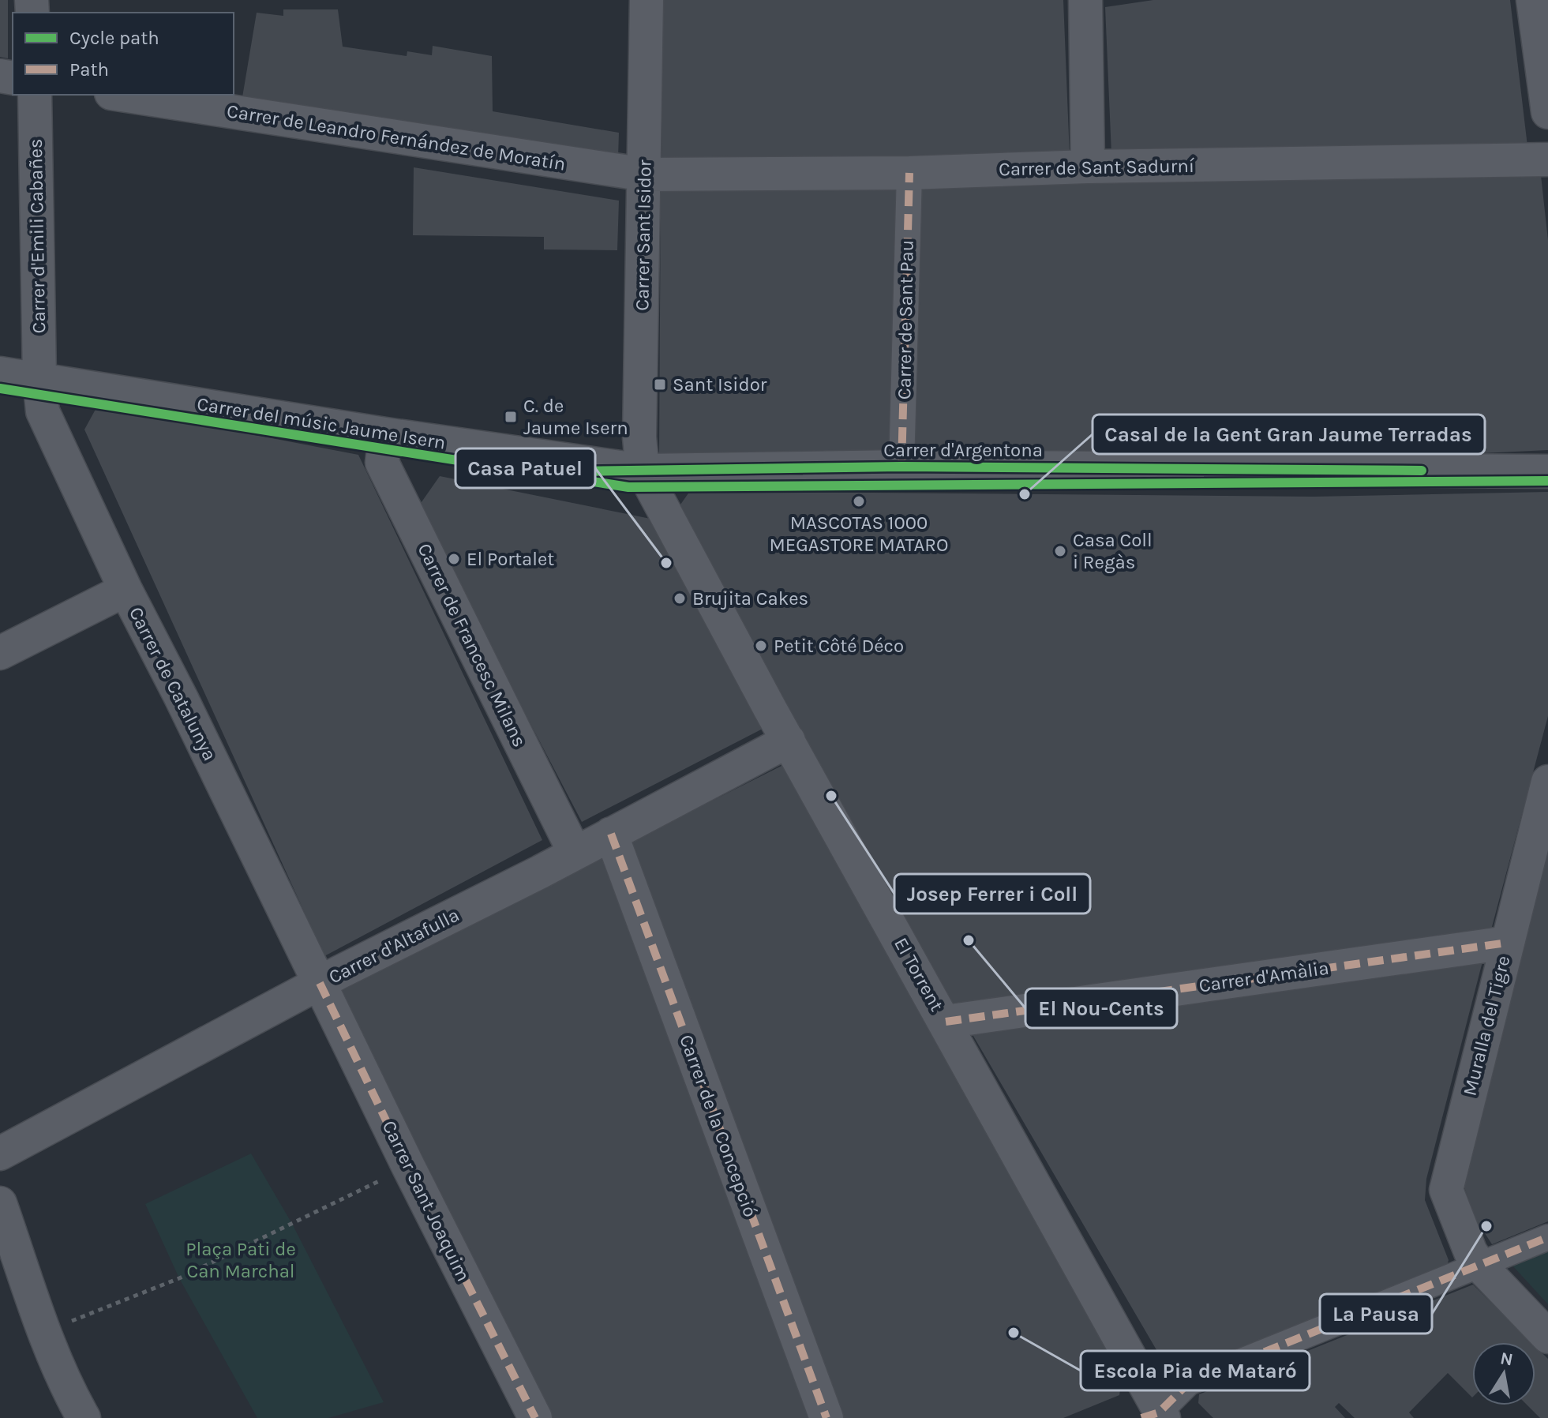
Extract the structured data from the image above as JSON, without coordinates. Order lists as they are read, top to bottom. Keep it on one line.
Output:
{"streets":{"street":["Carrer de Leandro Fernández de Moratín","Carrer de Sant Sadurní","Carrer Sant Isidor","Carrer d'Emili Cabañes","Carrer de Sant Pau","Carrer del músic Jaume Isern","Carrer d'Argentona","Carrer de Francesc Milans","Carrer de Catalunya","Carrer d'Altafulla","El Torrent","Carrer d'Amàlia","Muralla del Tigre","Carrer de la Concepció","Carrer Sant Joaquim"]},"crossings":[["Carrer de Leandro Fernández de Moratín","Carrer de Sant Sadurní"],["Carrer de Leandro Fernández de Moratín","Carrer Sant Isidor"],["Carrer de Sant Sadurní","Carrer Sant Isidor"],["Carrer de Sant Sadurní","Carrer de Sant Pau"],["Carrer Sant Isidor","Carrer del músic Jaume Isern"],["Carrer Sant Isidor","Carrer d'Argentona"],["Carrer Sant Isidor","El Torrent"],["Carrer d'Emili Cabañes","Carrer del músic Jaume Isern"],["Carrer d'Emili Cabañes","Carrer de Catalunya"],["Carrer de Sant Pau","Carrer d'Argentona"],["Carrer del músic Jaume Isern","Carrer d'Argentona"],["Carrer del músic Jaume Isern","Carrer de Francesc Milans"],["Carrer del músic Jaume Isern","Carrer de Catalunya"],["Carrer del músic Jaume Isern","El Torrent"],["Carrer d'Argentona","El Torrent"],["Carrer de Francesc Milans","Carrer d'Altafulla"],["Carrer de Catalunya","Carrer d'Altafulla"],["Carrer de Catalunya","Carrer Sant Joaquim"],["Carrer d'Altafulla","El Torrent"],["Carrer d'Altafulla","Carrer de la Concepció"],["Carrer d'Altafulla","Carrer Sant Joaquim"],["El Torrent","Carrer d'Amàlia"],["Carrer d'Amàlia","Muralla del Tigre"]],"parks":["Plaça Pati de Can Marchal"],"places":{"transit":["Sant Isidor","C. de Jaume Isern"],"other":["Casal de la Gent Gran Jaume Terradas","MASCOTAS 1000 MEGASTORE MATARO","Casa Coll i Regàs","El Portalet","Casa Patuel","Brujita Cakes","Petit Côté Déco","Josep Ferrer i Coll","El Nou-Cents","La Pausa","Escola Pia de Mataró"]},"legend":["Cycle path","Path"],"north":"top"}
